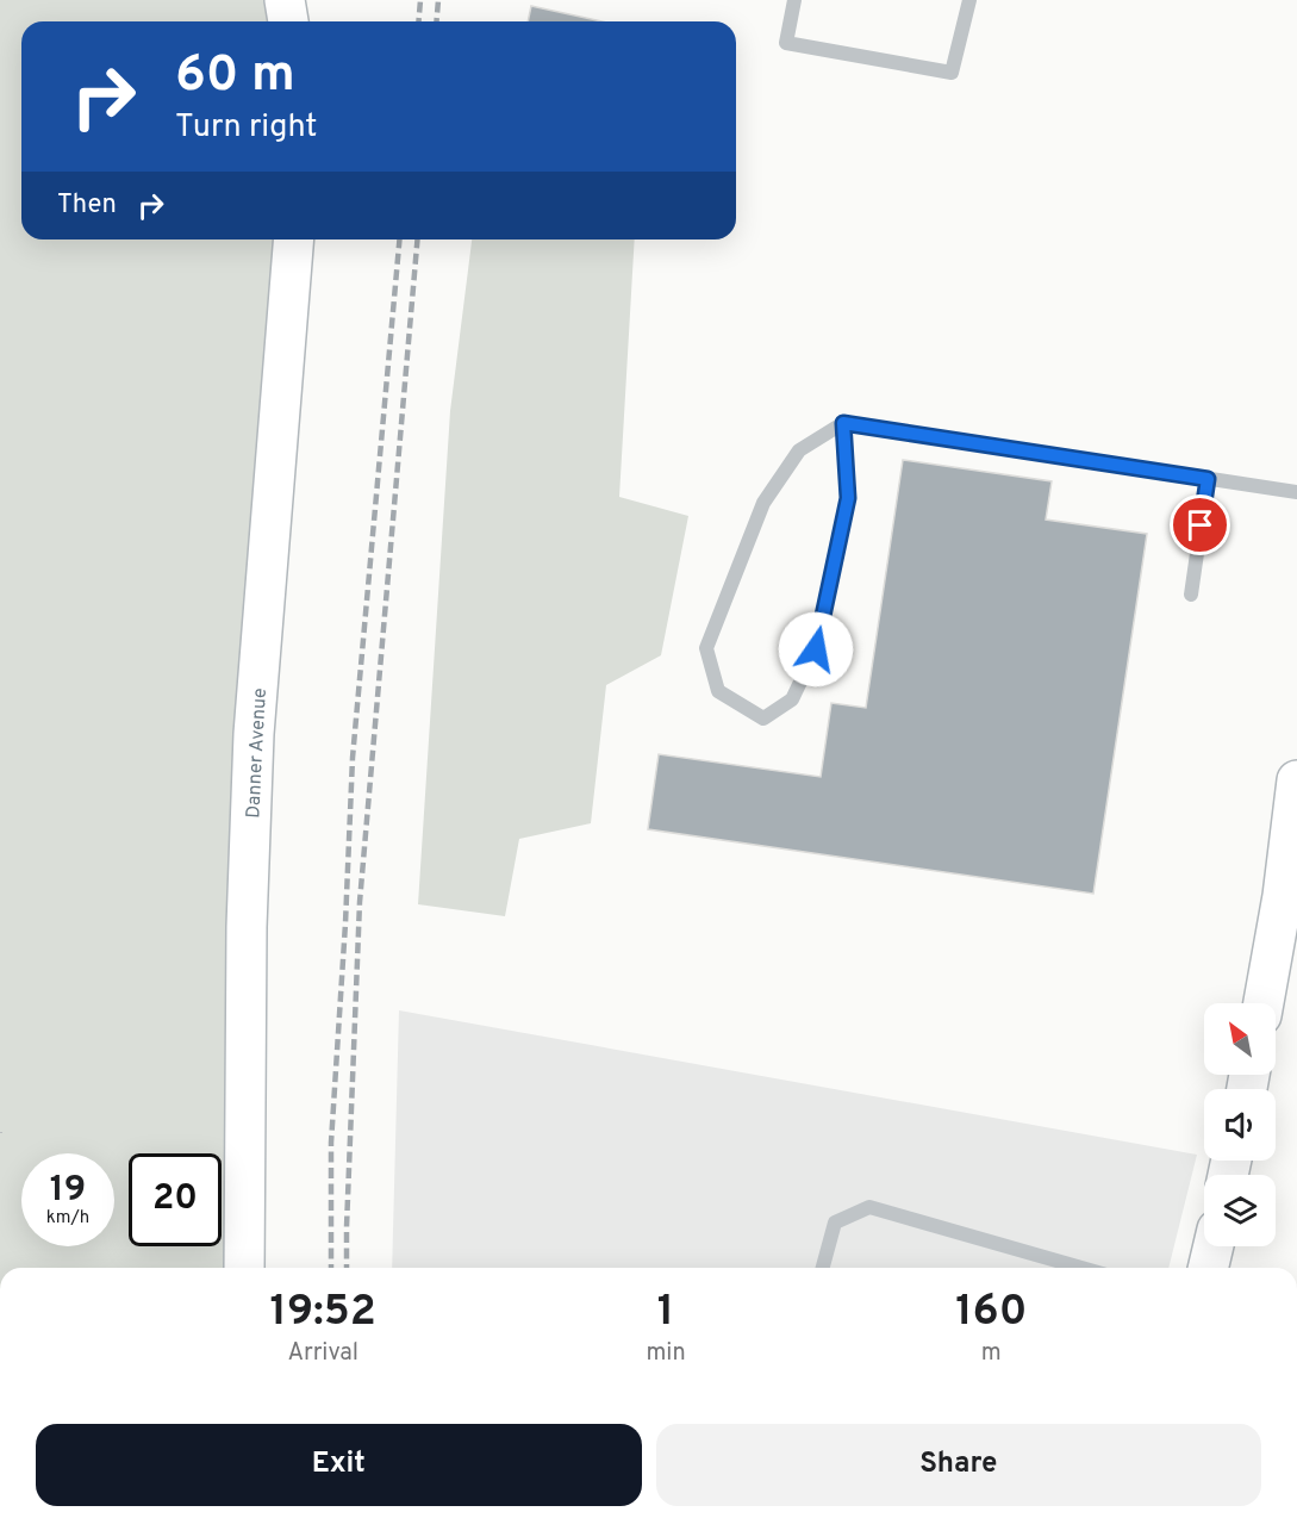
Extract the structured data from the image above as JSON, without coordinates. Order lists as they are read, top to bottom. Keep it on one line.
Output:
{"streets":{"street":["Danner Avenue"]},"north":"top left","page":{"turn":["60 m","Turn right"],"then":"Then","speed":"19 km/h","limit":"20","eta":["19:52","Arrival","1","min","160","m"],"buttons":["Exit","Share"]}}
